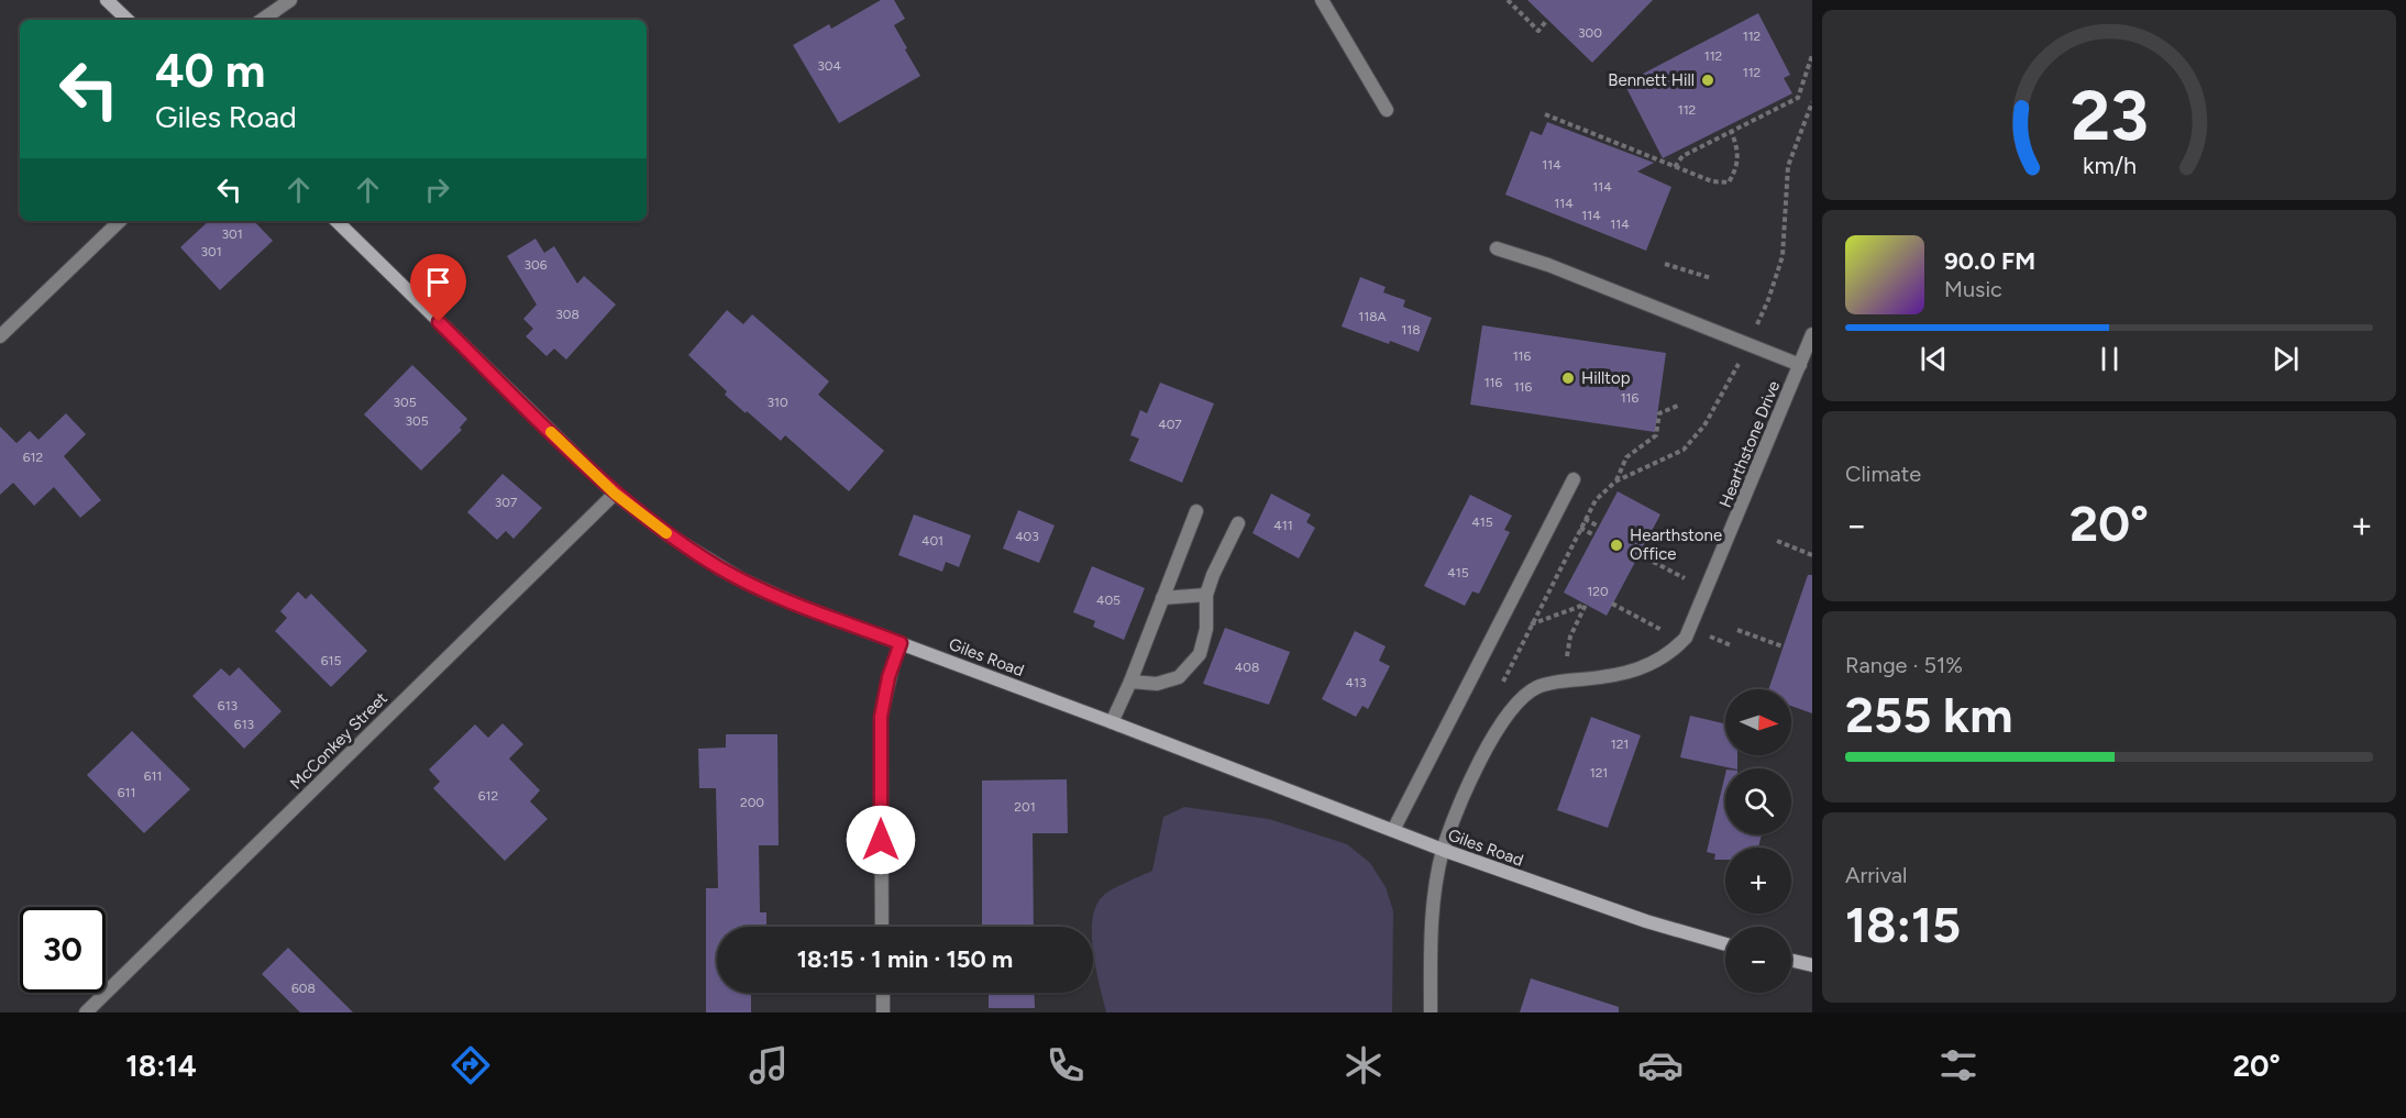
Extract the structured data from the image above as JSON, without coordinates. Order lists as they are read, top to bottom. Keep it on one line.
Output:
{"streets":{"street":["Hearthstone Drive","Giles Road","McConkey Street"]},"crossings":[["Hearthstone Drive","Giles Road"],["Giles Road","McConkey Street"]],"places":["Bennett Hill","Hilltop","Hearthstone Office"],"house_numbers":["300","112","112","304","112","112","114","114","114","114","114","301","301","306","308","118A","118","116","116","116","116","305","310","305","407","612","307","415","411","403","401","415","120","405","615","408","413","613","613","121","121","611","611","612","200","201","608"],"north":"right","page":{"turn":["40 m","Giles Road"],"song":["90.0 FM","Music"],"tile":["Climate",["Range · 51%","255 km"],["Arrival","18:15"]],"heat":["−","20°","+"],"map_buttons":["+","−"],"limit":"30","trip":"18:15 · 1 min · 150 m","tabs":["18:14","20°"],"gauge":["23","km/h"]}}
